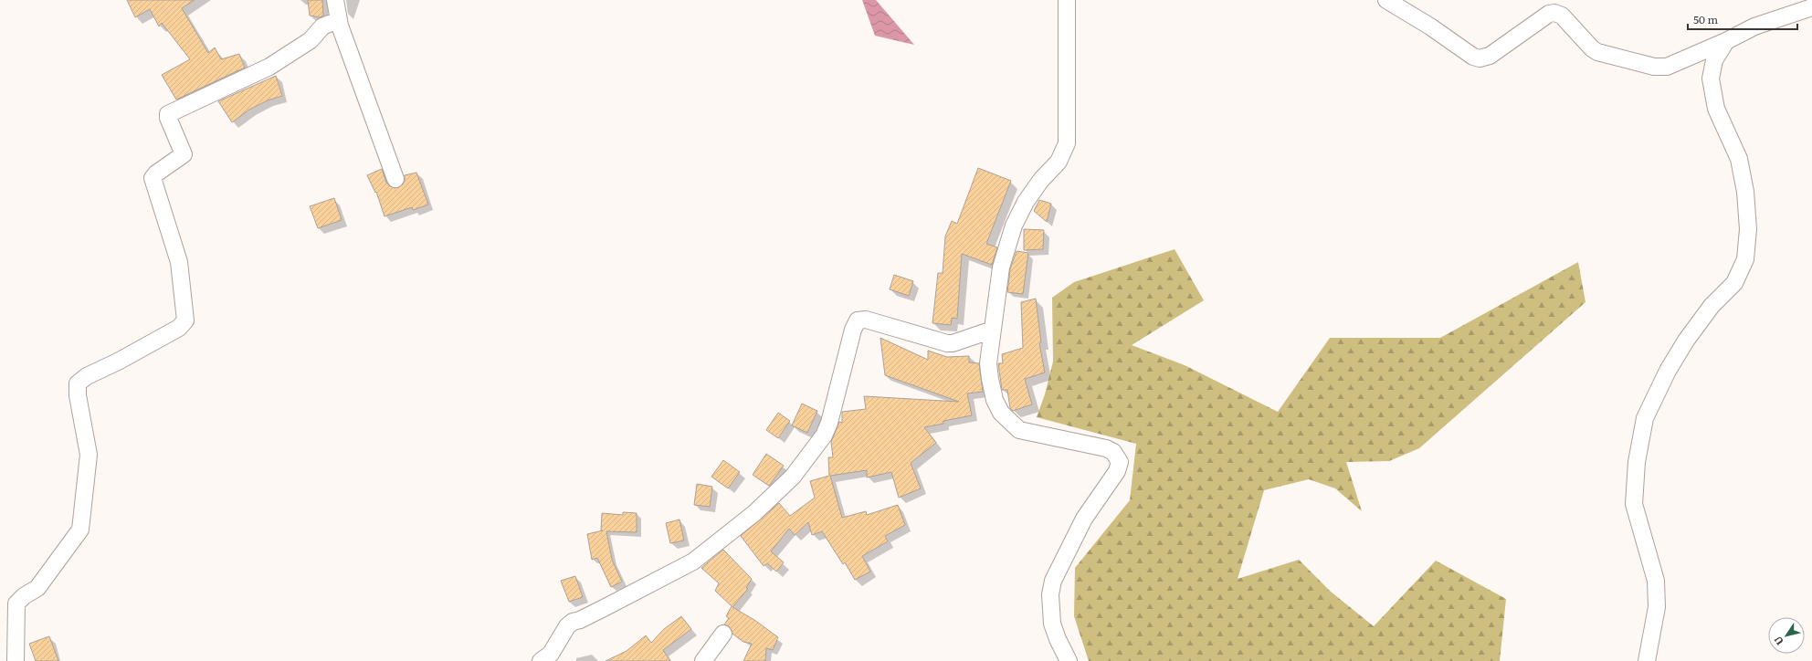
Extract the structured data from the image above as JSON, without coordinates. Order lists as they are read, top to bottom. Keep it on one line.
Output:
{"scale_bar":"50 m","north":"bottom left"}
